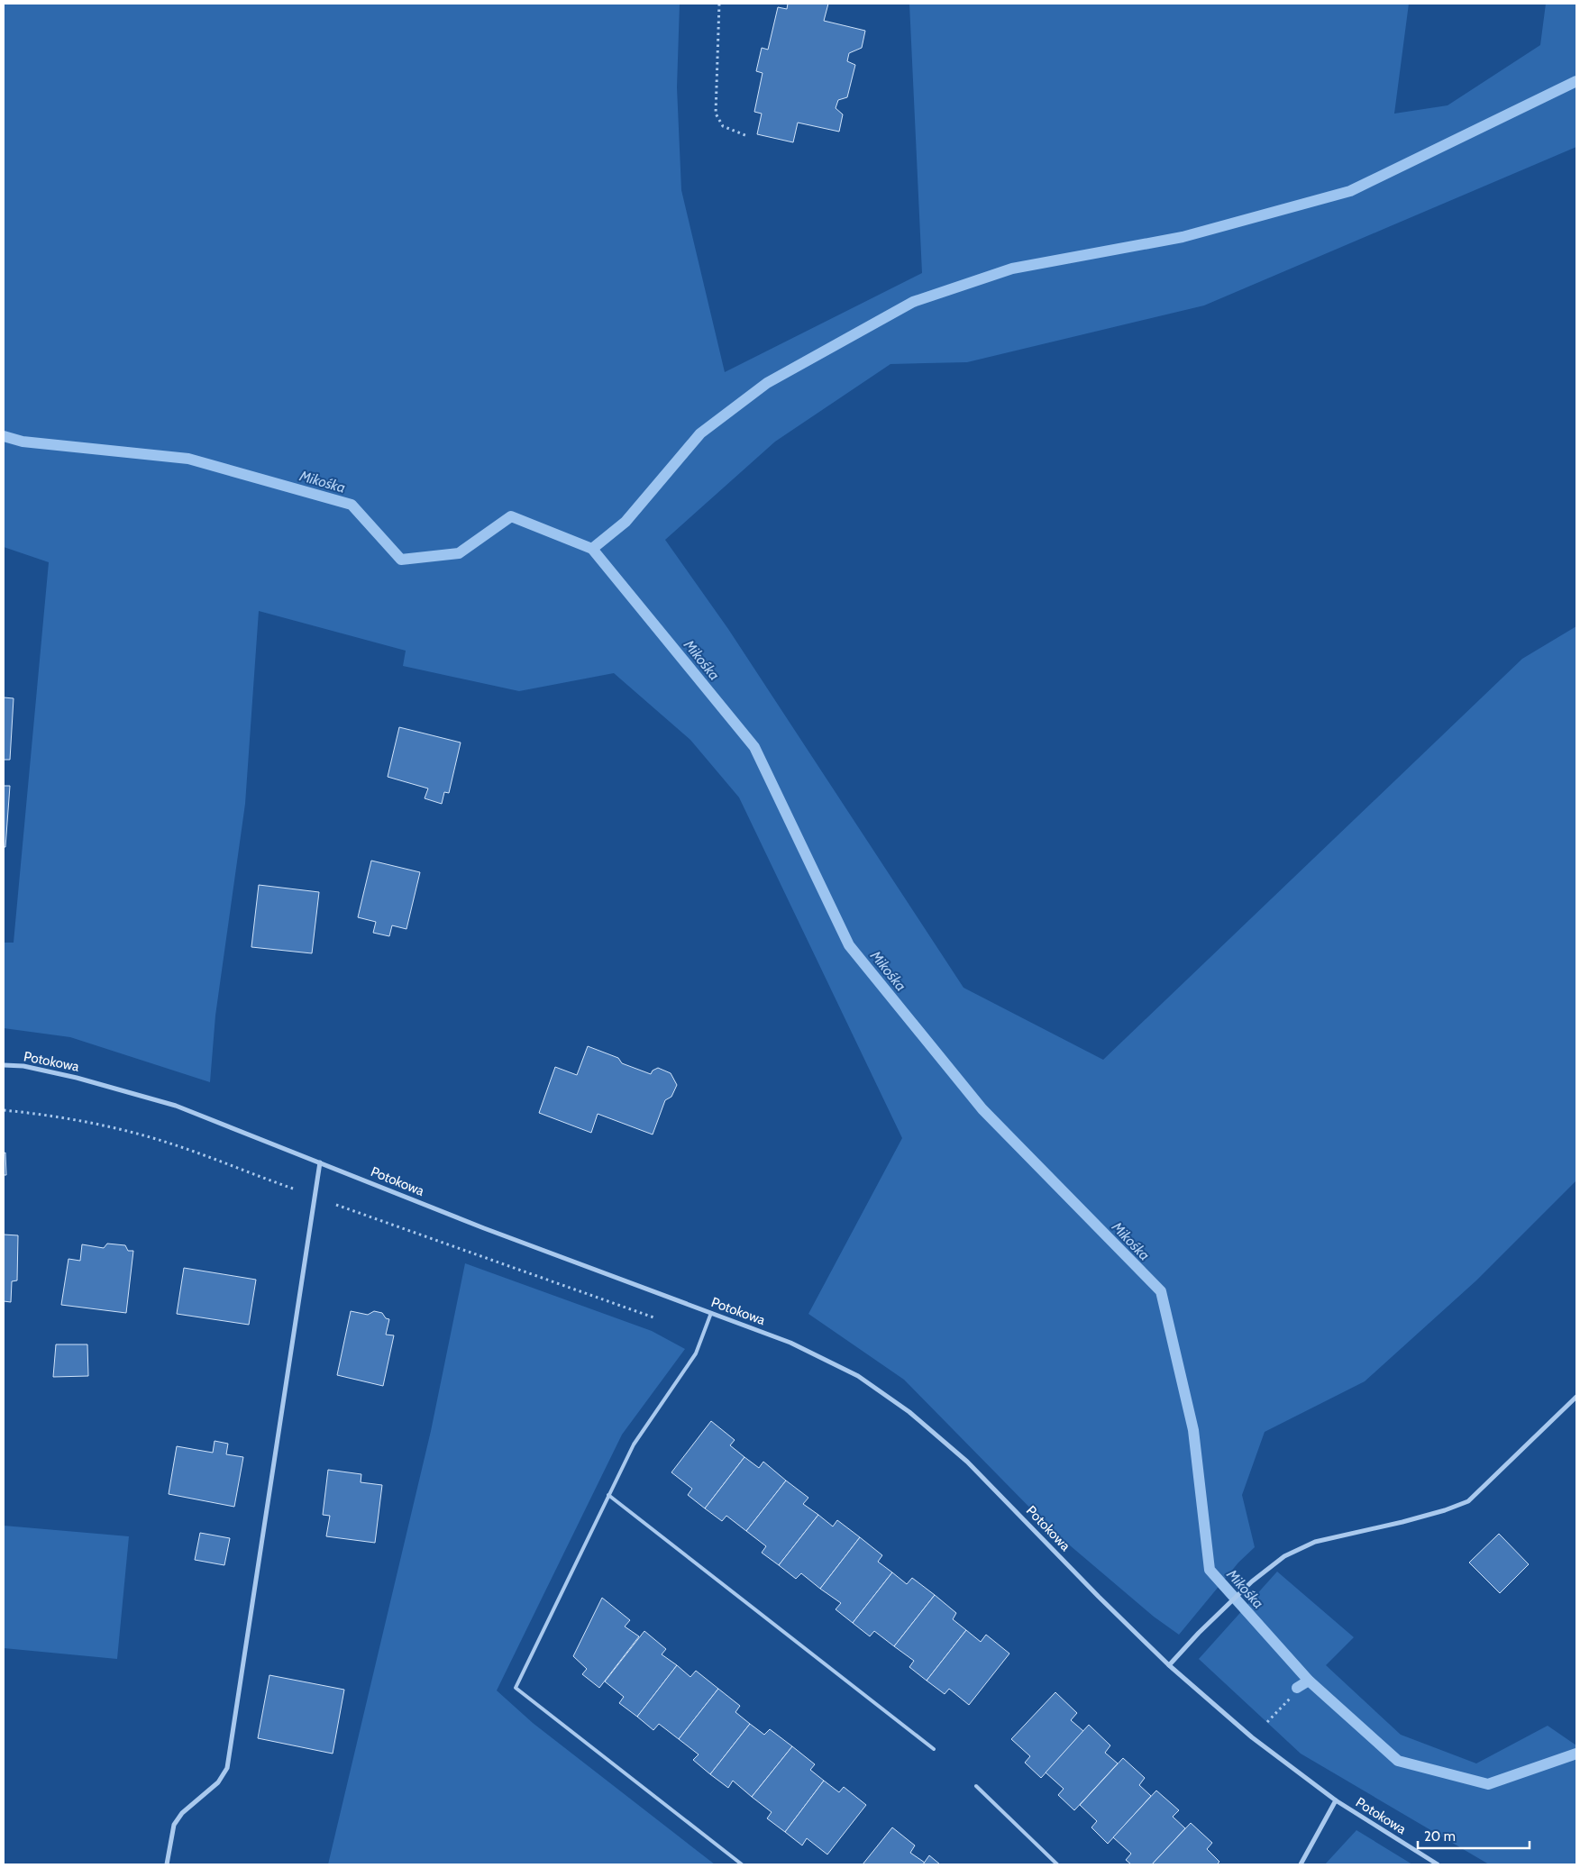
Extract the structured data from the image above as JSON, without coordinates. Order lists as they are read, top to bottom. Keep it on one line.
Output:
{"streets":{"street":["Potokowa"]},"water":["Mikośka"],"scale_bar":"20 m"}
